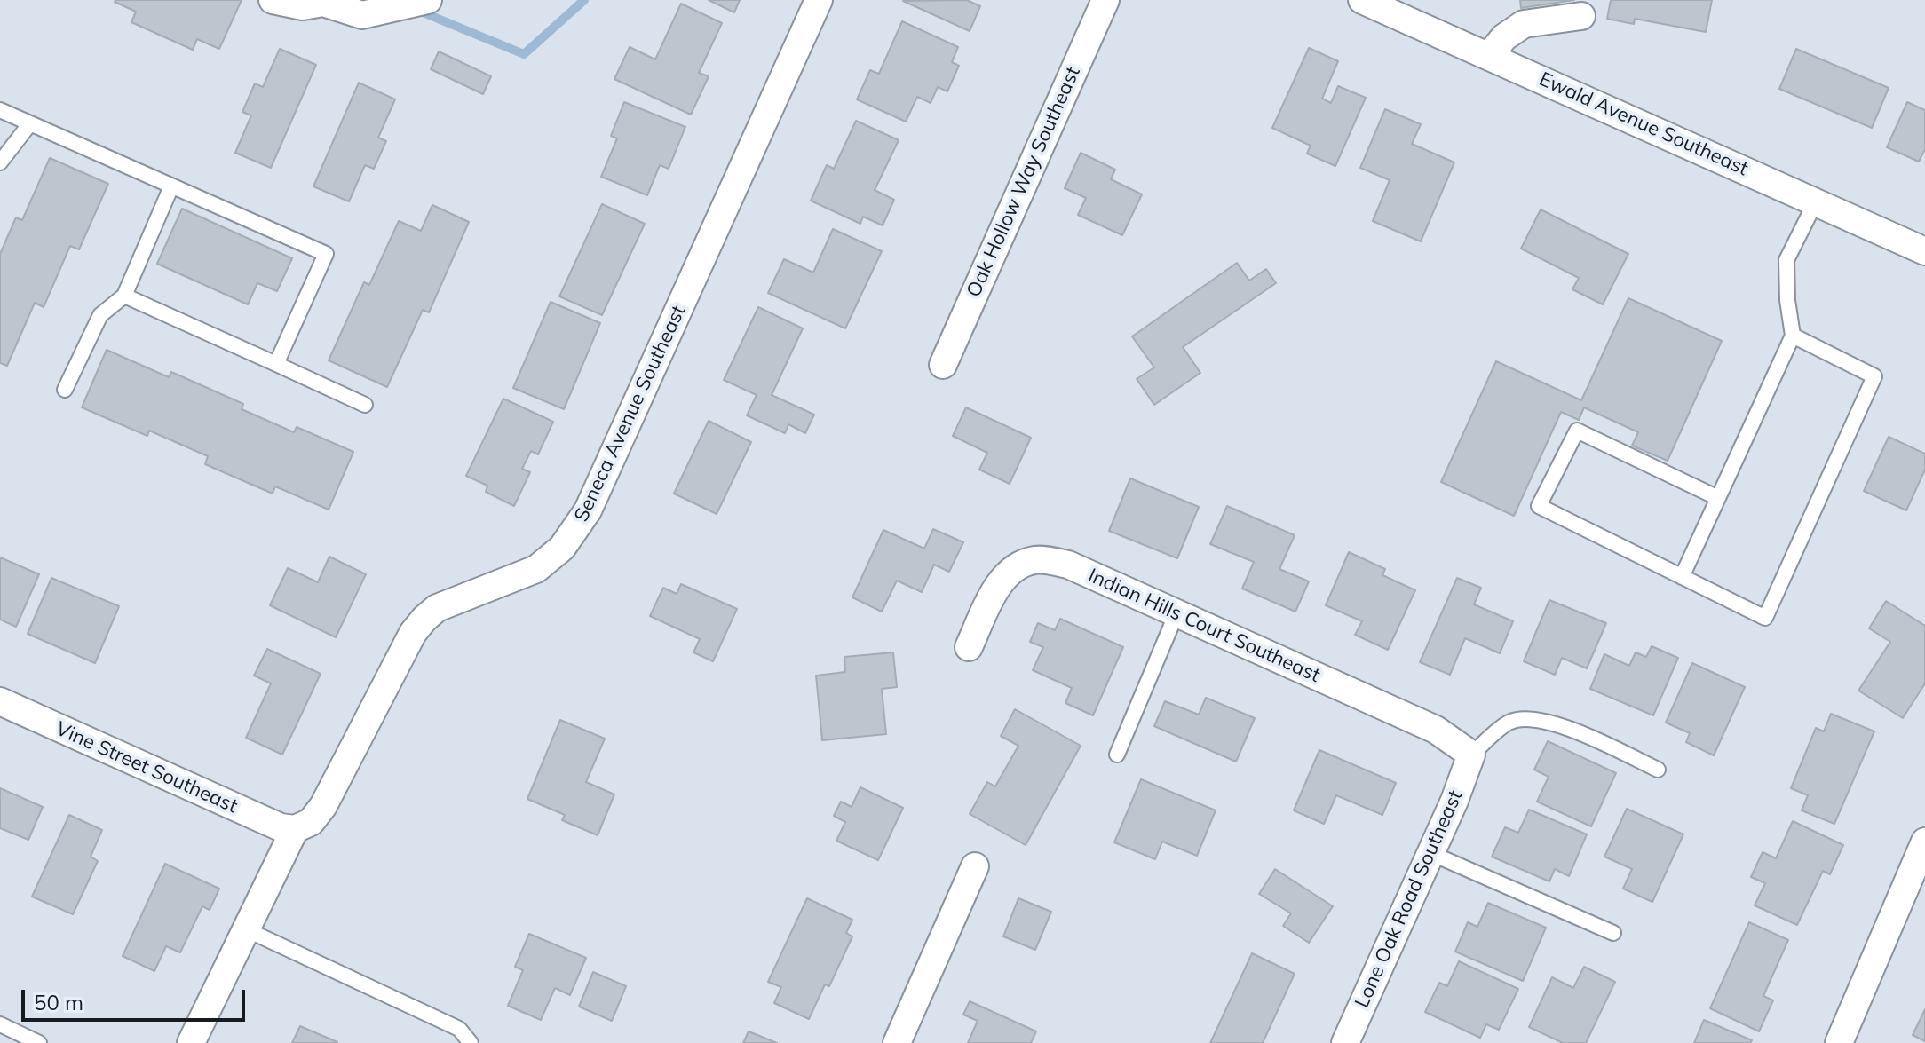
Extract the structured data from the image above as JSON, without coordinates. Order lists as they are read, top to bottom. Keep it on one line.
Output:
{"streets":{"street":["Ewald Avenue Southeast","Oak Hollow Way Southeast","Seneca Avenue Southeast","Indian Hills Court Southeast","Vine Street Southeast","Lone Oak Road Southeast"]},"crossings":[["Seneca Avenue Southeast","Vine Street Southeast"],["Indian Hills Court Southeast","Lone Oak Road Southeast"]],"scale_bar":"50 m"}
